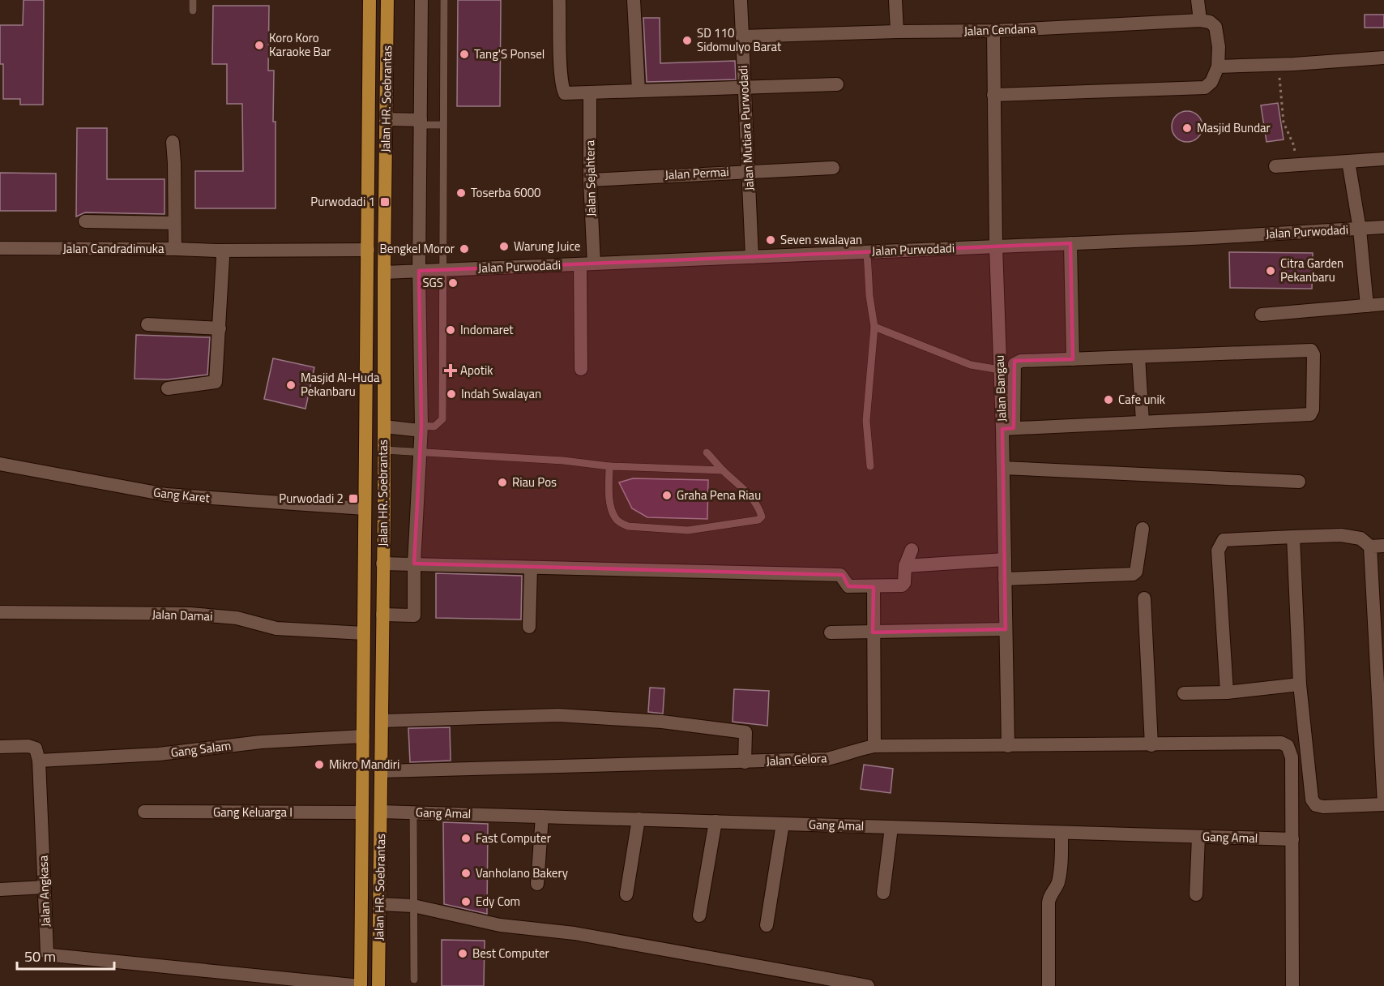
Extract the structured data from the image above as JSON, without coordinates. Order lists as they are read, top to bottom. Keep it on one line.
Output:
{"streets":{"main road":["Jalan HR. Soebrantas"],"street":["Jalan Cendana","Jalan Mutiara Purwodadi","Jalan Permai","Jalan Sejahtera","Jalan Purwodadi","Jalan Candradimuka","Jalan Bangau","Gang Karet","Jalan Damai","Gang Salam","Jalan Gelora","Gang Keluarga I","Gang Amal","Jalan Angkasa"]},"crossings":[["Jalan Cendana","Jalan Mutiara Purwodadi"],["Jalan Cendana","Jalan Bangau"],["Jalan HR. Soebrantas","Jalan Purwodadi"],["Jalan HR. Soebrantas","Jalan Candradimuka"],["Jalan HR. Soebrantas","Gang Karet"],["Jalan HR. Soebrantas","Jalan Damai"],["Jalan HR. Soebrantas","Gang Salam"],["Jalan HR. Soebrantas","Jalan Gelora"],["Jalan HR. Soebrantas","Gang Keluarga I"],["Jalan HR. Soebrantas","Gang Amal"],["Jalan HR. Soebrantas","Jalan Angkasa"],["Jalan Mutiara Purwodadi","Jalan Permai"],["Jalan Mutiara Purwodadi","Jalan Purwodadi"],["Jalan Permai","Jalan Sejahtera"],["Jalan Sejahtera","Jalan Purwodadi"],["Jalan Purwodadi","Jalan Bangau"],["Jalan Bangau","Jalan Gelora"],["Gang Salam","Jalan Angkasa"],["Jalan Gelora","Gang Amal"]],"places":{"other":["SD 110 Sidomulyo Barat","Koro Koro Karaoke Bar","Tang'S Ponsel","Masjid Bundar","Toserba 6000","Seven swalayan","Warung Juice","Bengkel Moror","Citra Garden Pekanbaru","SGS","Indomaret","Masjid Al-Huda Pekanbaru","Indah Swalayan","Cafe unik","Riau Pos","Graha Pena Riau","Mikro Mandiri","Fast Computer","Vanholano Bakery","Edy Com","Best Computer"],"transit":["Purwodadi 1","Purwodadi 2"],"health":["Apotik"]},"scale_bar":"50 m"}
